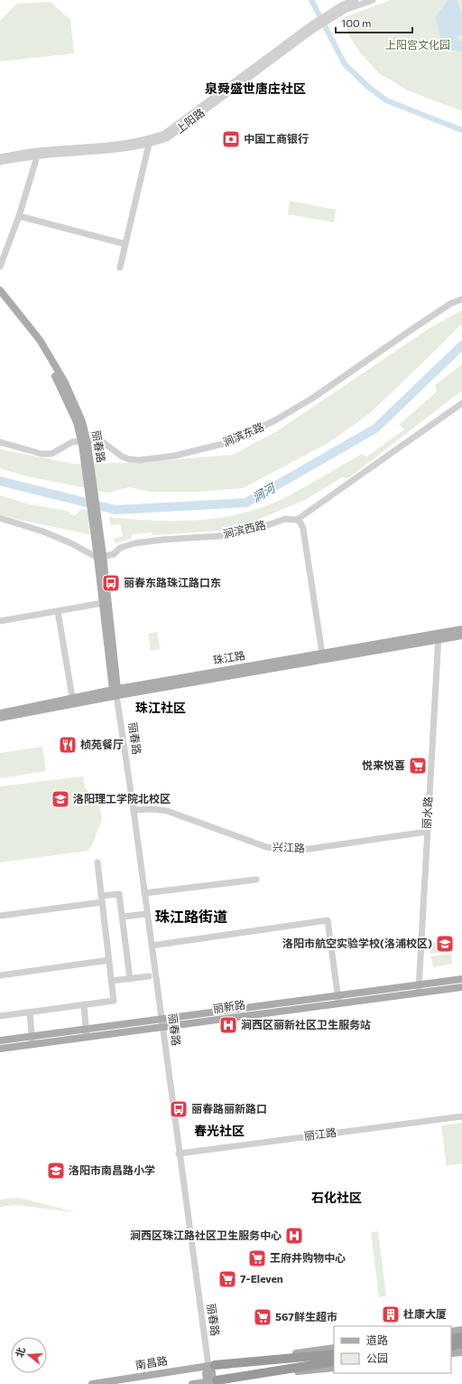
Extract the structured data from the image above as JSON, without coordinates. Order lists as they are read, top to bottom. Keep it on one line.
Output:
{"streets":{"highway":["南昌路"],"main road":["丽春路","珠江路","丽新路"],"street":["上阳路","涧滨东路","涧滨西路","丽水路","兴江路","丽江路"]},"crossings":[["涧滨东路","丽春路"],["丽春路","涧滨西路"],["丽春路","珠江路"],["丽春路","兴江路"],["丽春路","丽新路"],["丽春路","丽江路"],["丽春路","南昌路"],["珠江路","丽水路"],["丽水路","兴江路"],["丽水路","丽新路"]],"districts":["泉舜盛世唐庄社区","珠江社区","珠江路街道","春光社区","石化社区"],"water":["涧河"],"parks":["上阳宫文化园"],"places":{"bank":["中国工商银行"],"bus stop":["丽春东路珠江路口东","丽春路丽新路口"],"restaurant":["桢苑餐厅"],"supermarket":["悦来悦喜","王府井购物中心","7-Eleven","567鲜生超市"],"school or university":["洛阳理工学院北校区","洛阳市航空实验学校(洛浦校区)","洛阳市南昌路小学"],"hospital":["涧西区丽新社区卫生服务站","涧西区珠江路社区卫生服务中心"],"building":["杜康大厦"]},"legend":["道路","公园"],"scale_bar":"100 m","north":"left"}
